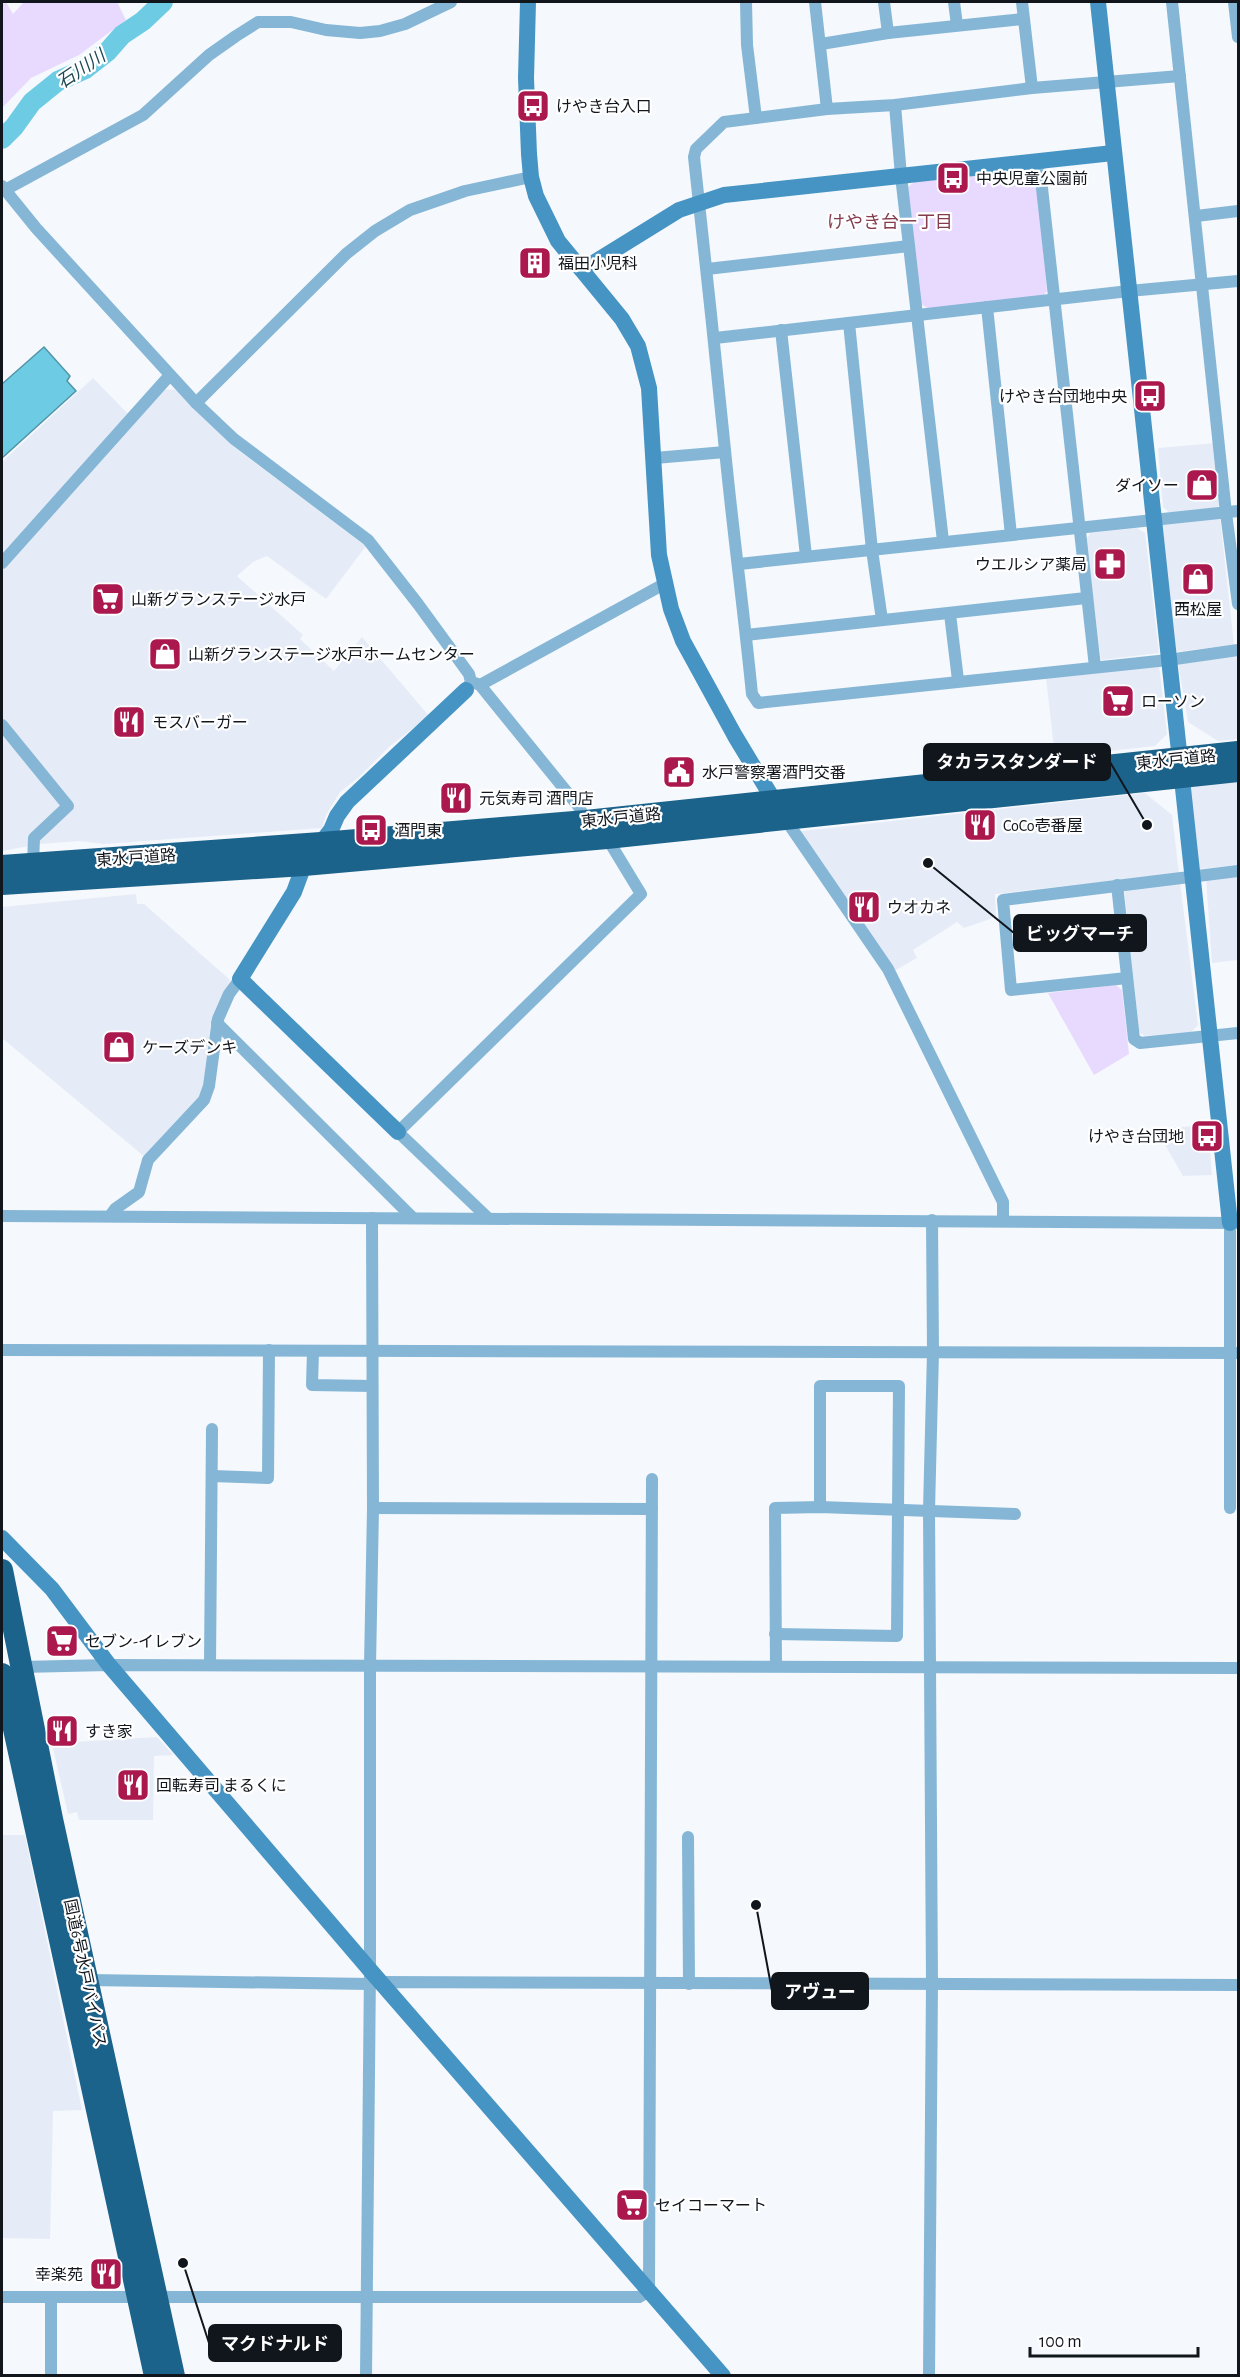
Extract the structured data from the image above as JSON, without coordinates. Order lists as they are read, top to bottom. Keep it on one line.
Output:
{"streets":{"highway":["東水戸道路","国道6号水戸バイパス"]},"districts":["けやき台一丁目"],"water":["石川川"],"places":{"bus stop":["けやき台入口","中央児童公園前","けやき台団地中央","酒門東","けやき台団地"],"building":["福田小児科"],"shop":["ダイソー","西松屋","山新グランステージ水戸ホームセンター","ケーズデンキ"],"pharmacy":["ウエルシア薬局"],"supermarket":["山新グランステージ水戸","ローソン","セブン-イレブン","セイコーマート"],"restaurant":["モスバーガー","元気寿司 酒門店","CoCo壱番屋","ウオカネ","すき家","回転寿司 まるくに","幸楽苑"],"public building":["水戸警察署酒門交番"],"other":["タカラスタンダード","ビッグマーチ","アヴュー","マクドナルド"]},"scale_bar":"100 m"}
